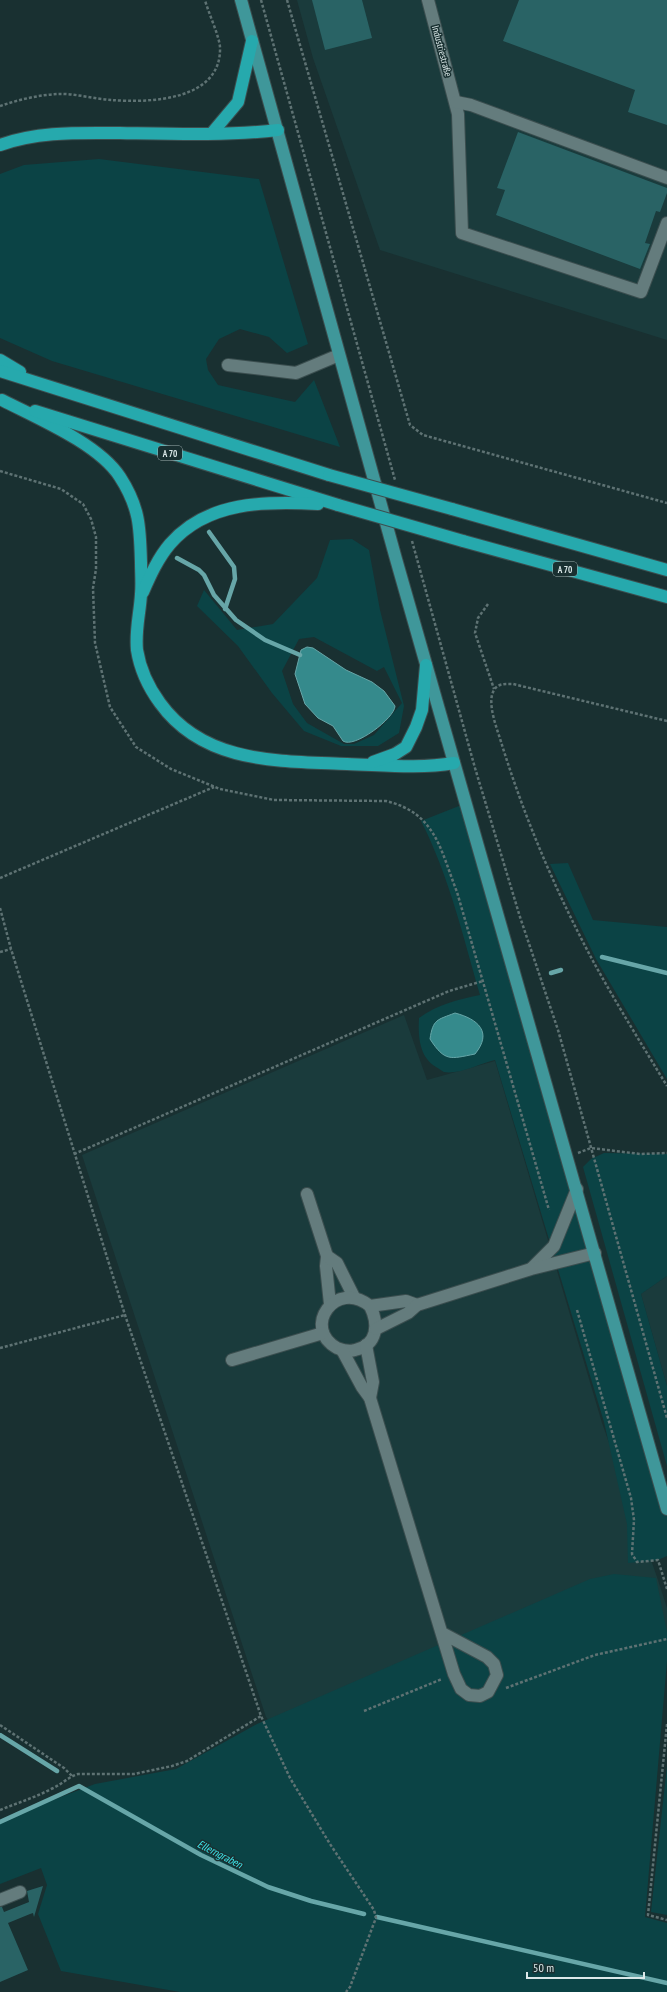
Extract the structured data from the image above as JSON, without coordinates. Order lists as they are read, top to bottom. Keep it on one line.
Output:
{"streets":{"highway":["A 70"],"street":["Industriestraße"]},"water":["Ellerngraben"],"scale_bar":"50 m"}
